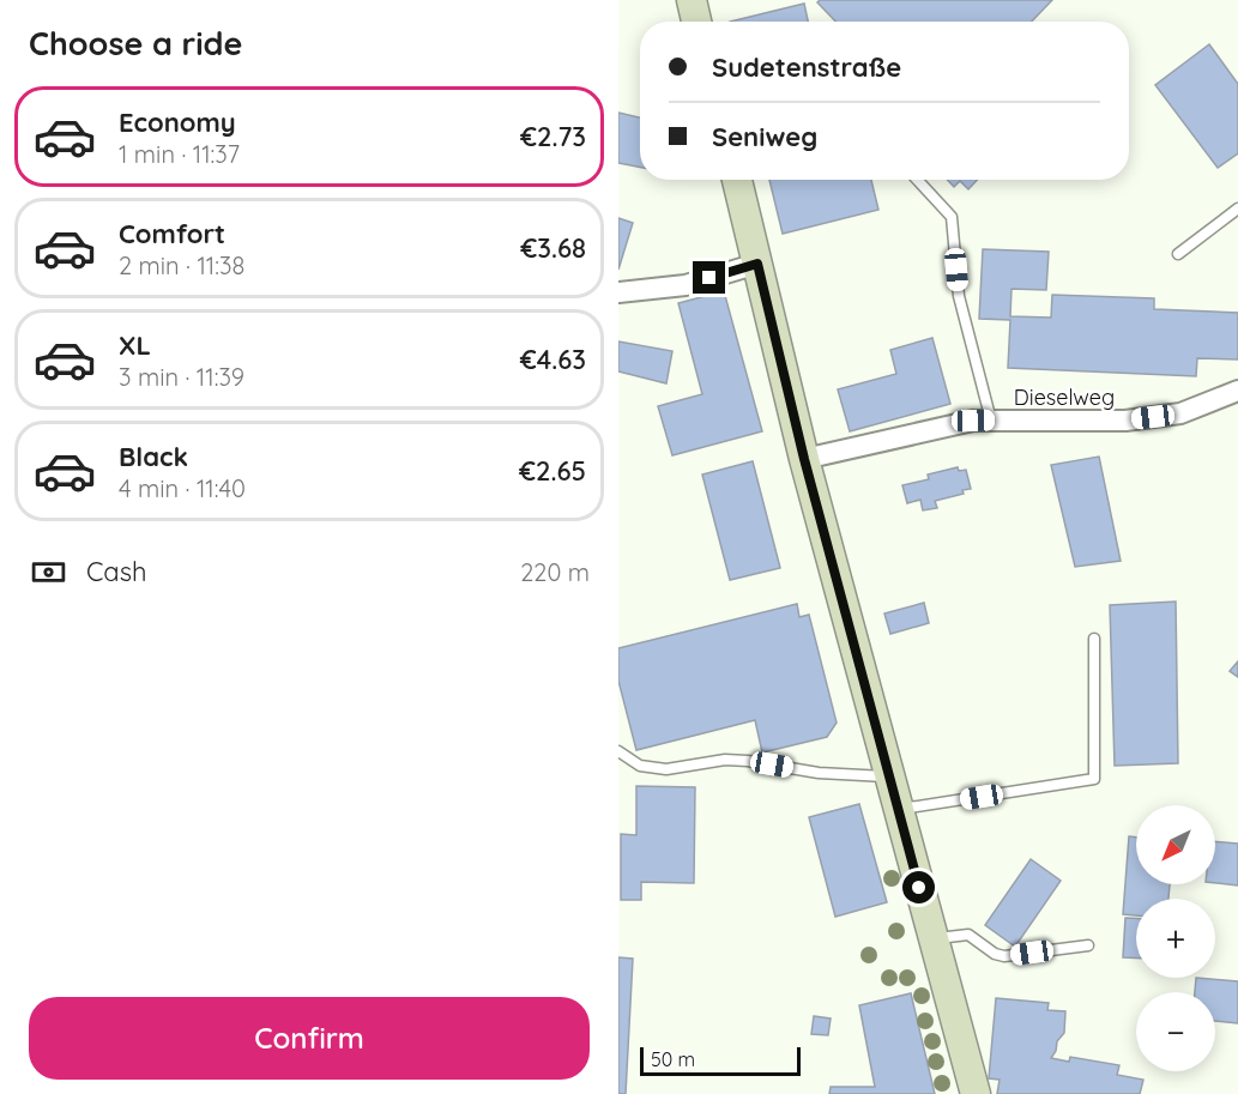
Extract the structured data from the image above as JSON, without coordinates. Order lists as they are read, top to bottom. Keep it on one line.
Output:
{"streets":{"street":["Dieselweg"]},"scale_bar":"50 m","north":"bottom left","page":{"heading":"Choose a ride","banner":["Sudetenstraße","Seniweg"],"list":[{"name":"Economy","note":"1 min · 11:37","value":"€2.73"},{"name":"Comfort","note":"2 min · 11:38","value":"€3.68"},{"name":"XL","note":"3 min · 11:39","value":"€4.63"},{"name":"Black","note":"4 min · 11:40","value":"€2.65"}],"pay":["Cash","220 m"],"map_buttons":["+","−"],"buttons":"Confirm","scale":"50 m"}}
